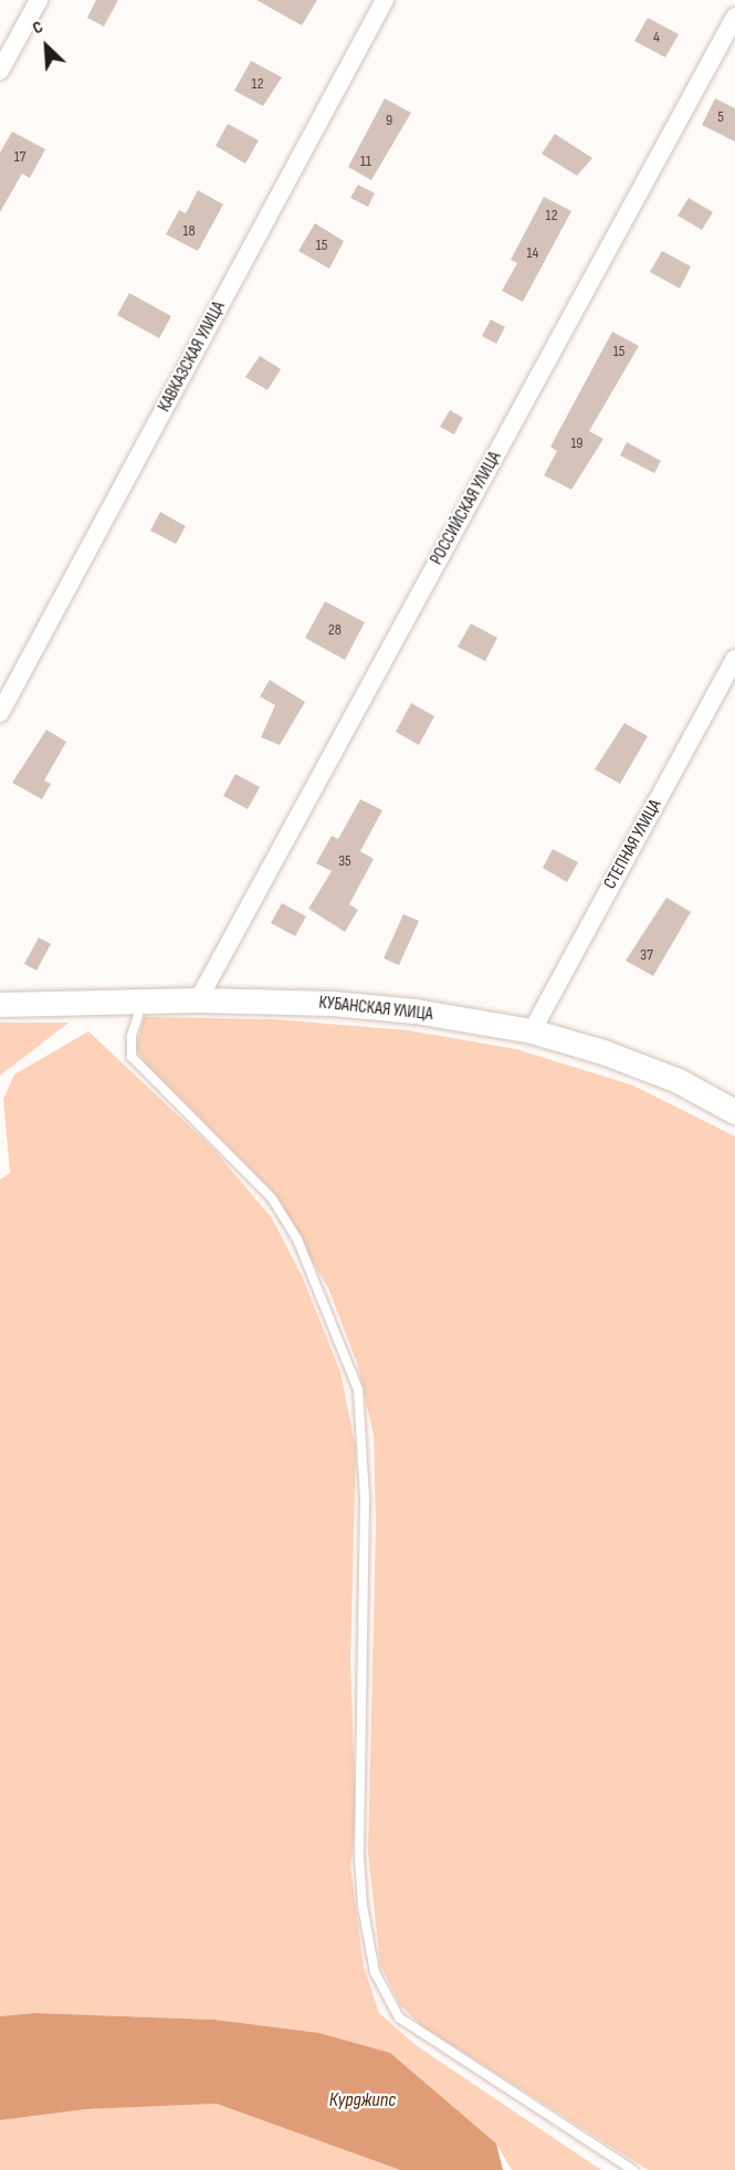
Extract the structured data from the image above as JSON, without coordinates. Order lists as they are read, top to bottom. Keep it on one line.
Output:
{"streets":{"main road":["КУБАНСКАЯ УЛИЦА"],"street":["КАВКАЗСКАЯ УЛИЦА","РОССИЙСКАЯ УЛИЦА","СТЕПНАЯ УЛИЦА"]},"crossings":[["РОССИЙСКАЯ УЛИЦА","КУБАНСКАЯ УЛИЦА"],["СТЕПНАЯ УЛИЦА","КУБАНСКАЯ УЛИЦА"]],"water":["Курджипс"],"house_numbers":["4","12","5","9","17","11","12","18","15","14","15","19","28","35","37"],"north":"top left"}
